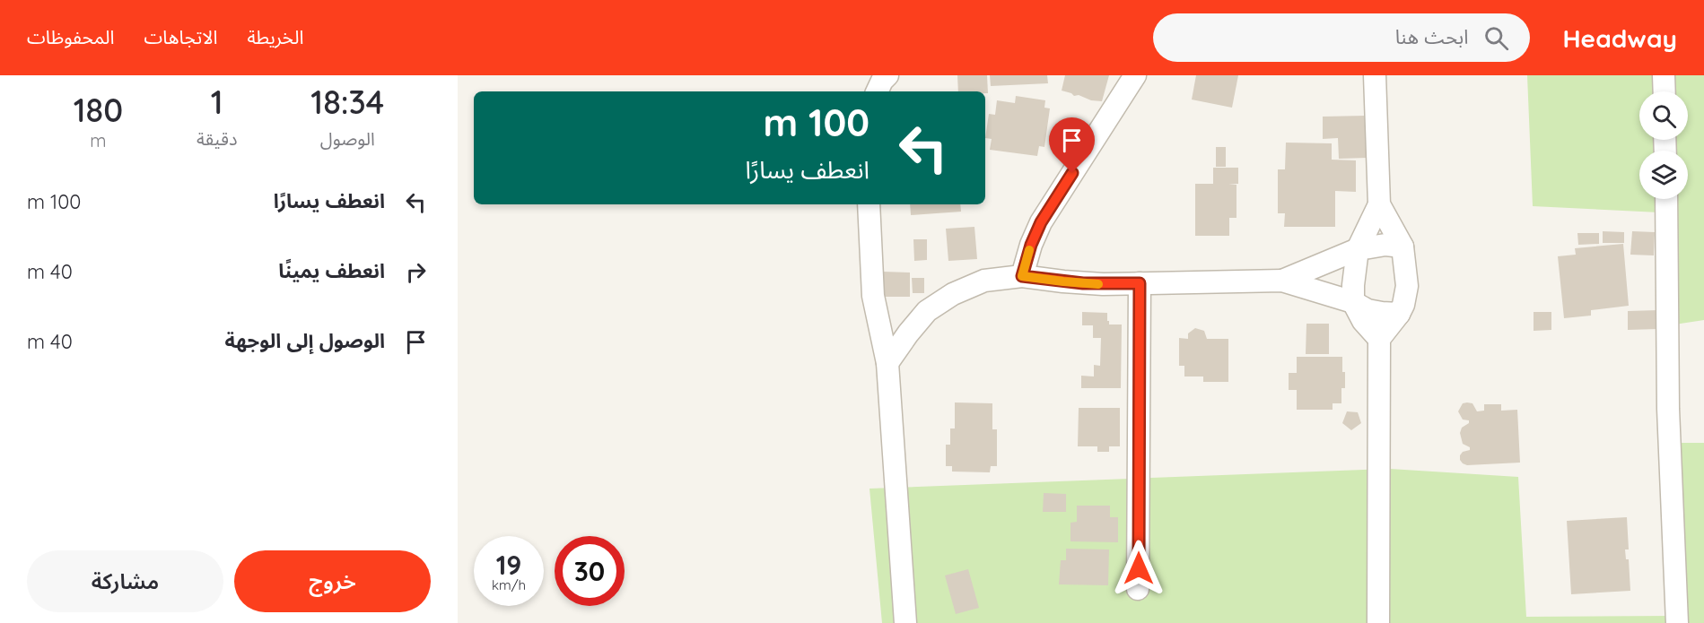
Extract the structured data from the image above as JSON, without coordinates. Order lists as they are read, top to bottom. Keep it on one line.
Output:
{"page":{"header":"Headway","search":"ابحث هنا","nav":["الخريطة","الاتجاهات","المحفوظات"],"eta":["18:34","الوصول","1","دقيقة","180","m"],"turn":["100 m","انعطف يسارًا"],"list":[{"name":"انعطف يسارًا","value":"100 m"},{"name":"انعطف يمينًا","value":"40 m"},{"name":"الوصول إلى الوجهة","value":"40 m"}],"speed":"19 km/h","limit":"30","buttons":["خروج","مشاركة"]}}
